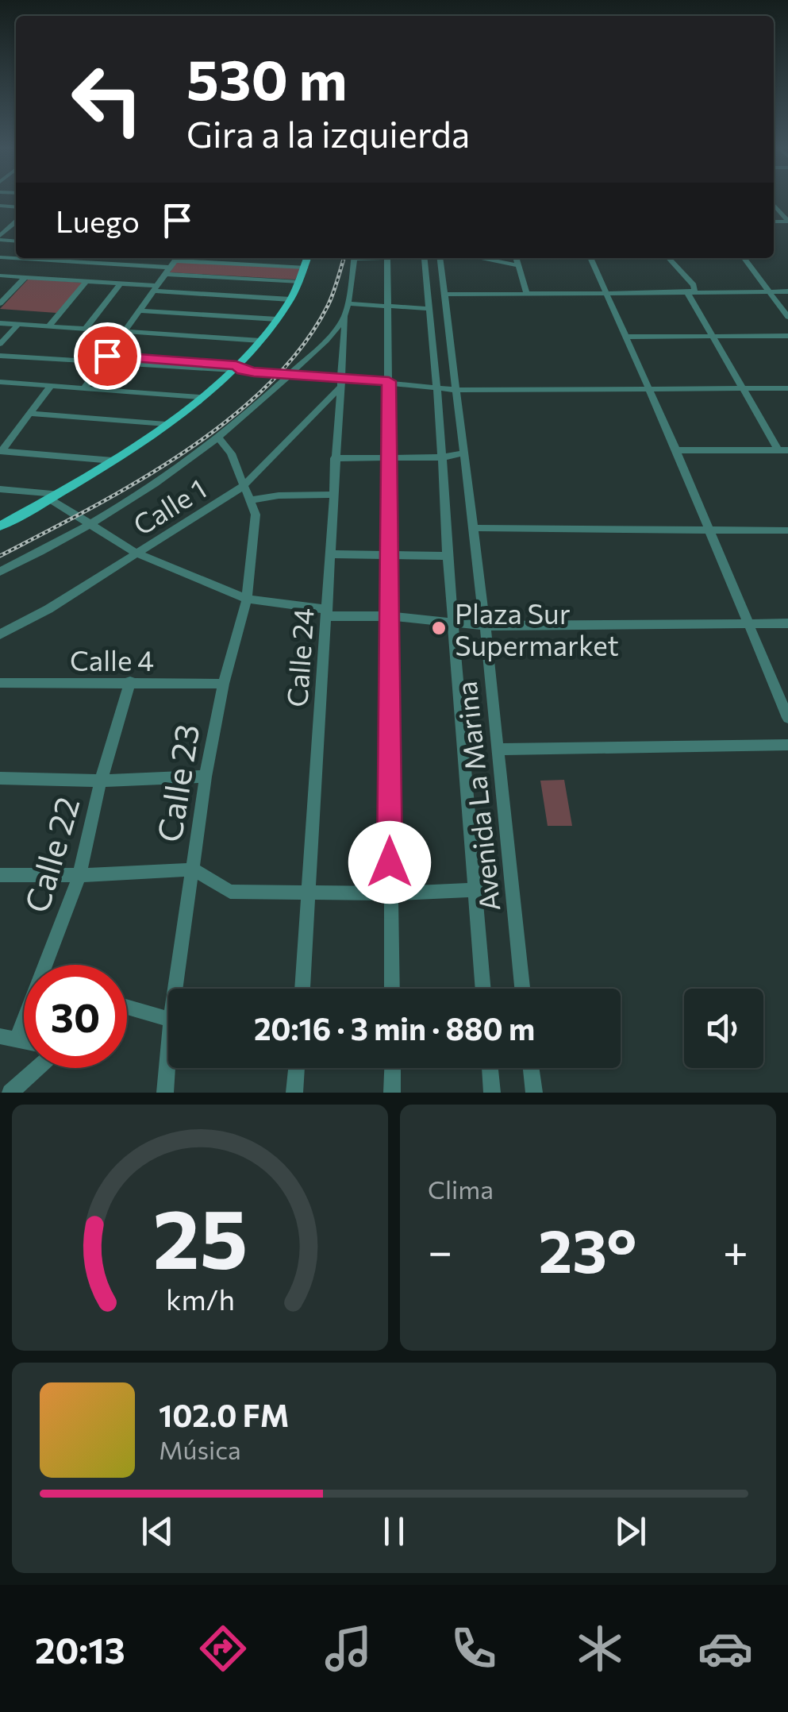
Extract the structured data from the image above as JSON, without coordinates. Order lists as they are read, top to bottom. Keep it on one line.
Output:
{"streets":{"street":["Calle 1","Calle 24","Calle 4","Calle 23","Avenida La Marina","Calle 22"]},"crossings":[["Calle 1","Calle 24"],["Calle 1","Calle 23"],["Calle 4","Calle 23"],["Calle 4","Calle 22"]],"places":["Plaza Sur Supermarket"],"page":{"turn":["530 m","Gira a la izquierda"],"then":"Luego","limit":"30","trip":"20:16 · 3 min · 880 m","tile":"Clima","heat":["−","23°","+"],"song":["102.0 FM","Música"],"tabs":"20:13","gauge":["25","km/h"]}}
